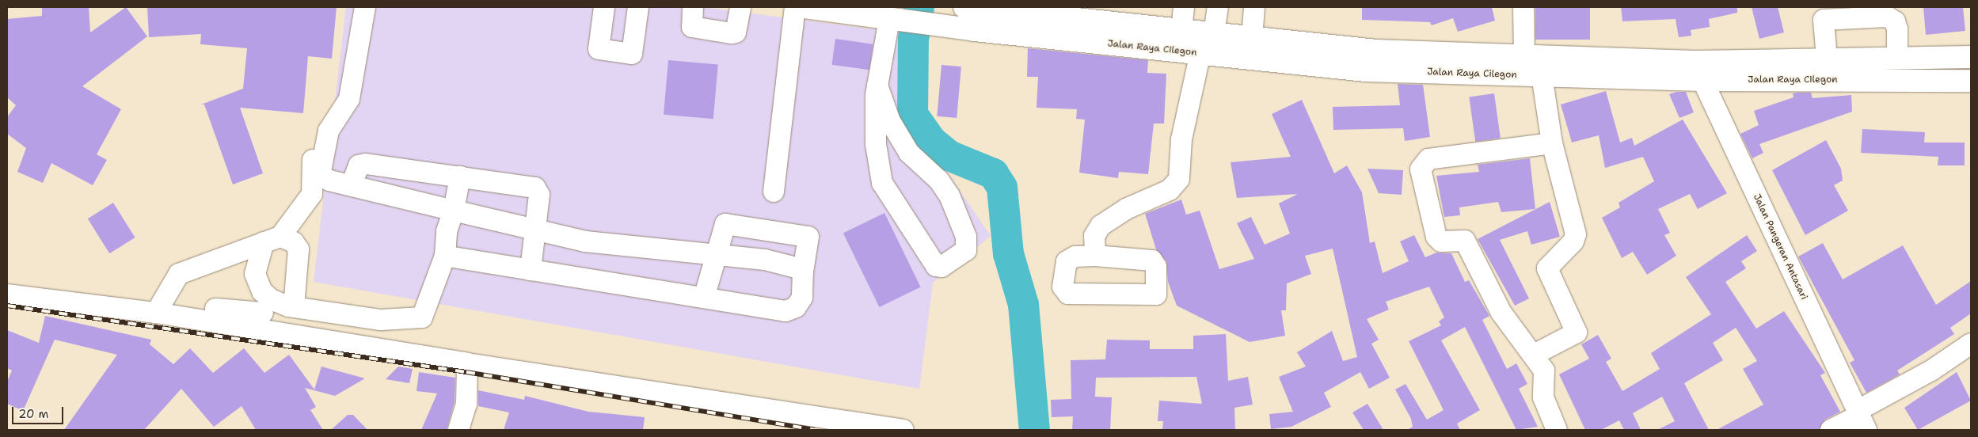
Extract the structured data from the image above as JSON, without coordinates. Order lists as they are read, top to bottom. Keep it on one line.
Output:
{"streets":{"highway":["Jalan Raya Cilegon"],"street":["Jalan Pangeran Antasari"]},"crossings":[["Jalan Raya Cilegon","Jalan Pangeran Antasari"]],"scale_bar":"20 m"}
